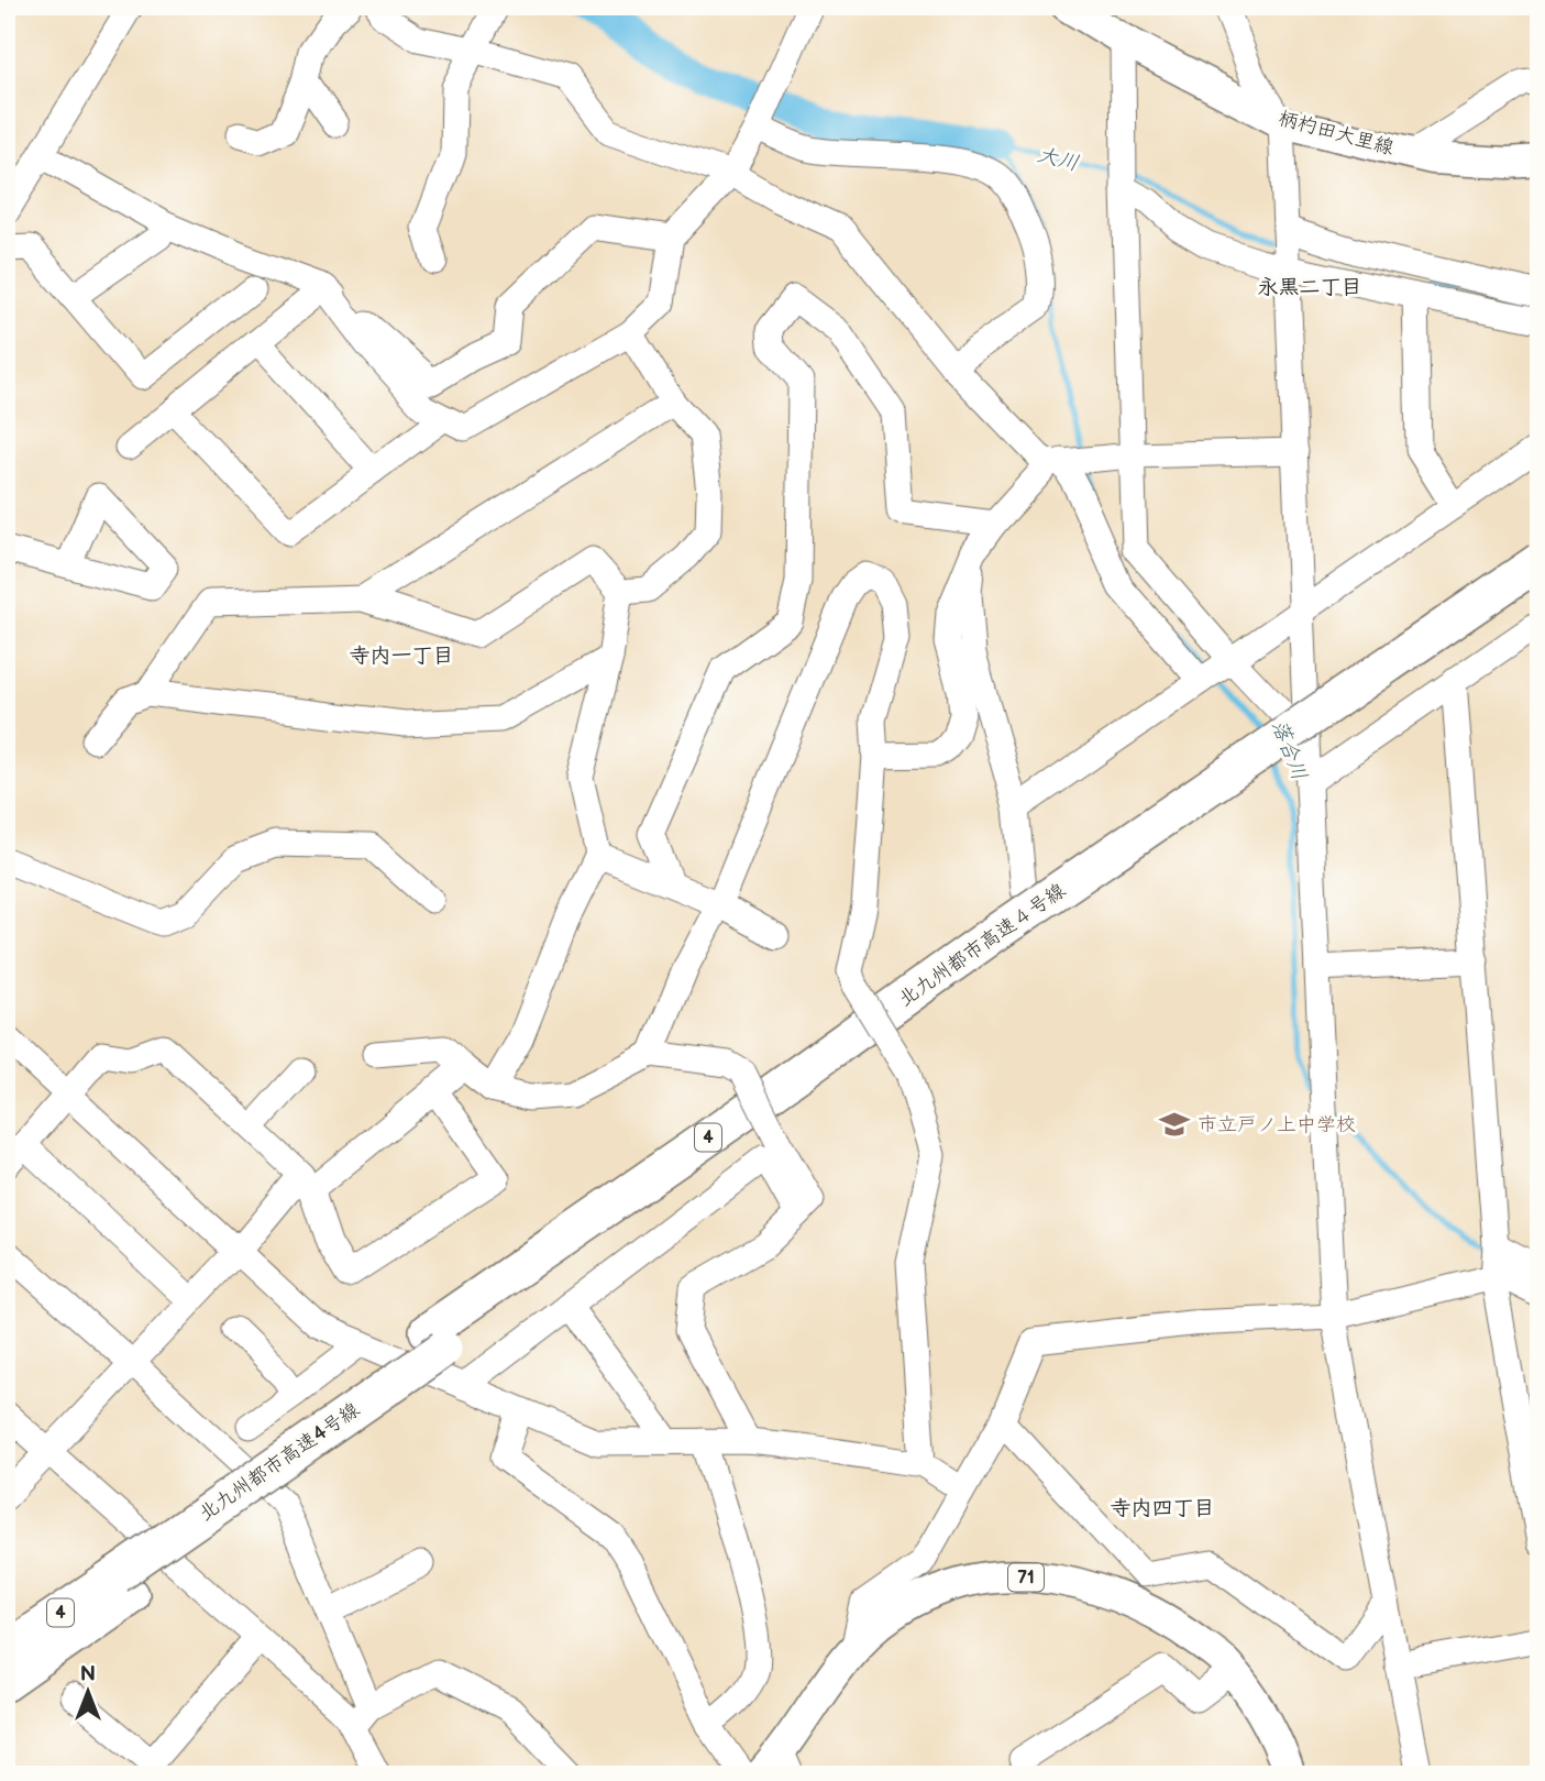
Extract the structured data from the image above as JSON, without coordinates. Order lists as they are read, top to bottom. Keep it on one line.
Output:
{"streets":{"highway":["北九州都市高速４号線","4","北九州都市高速4号線"],"main road":["柄杓田大里線","71"]},"crossings":[["北九州都市高速４号線","北九州都市高速4号線"],["4","北九州都市高速4号線"]],"districts":["永黒二丁目","寺内一丁目","寺内四丁目"],"water":["大川","落合川"],"places":{"school or university":["市立戸ノ上中学校"]},"north":"top"}
